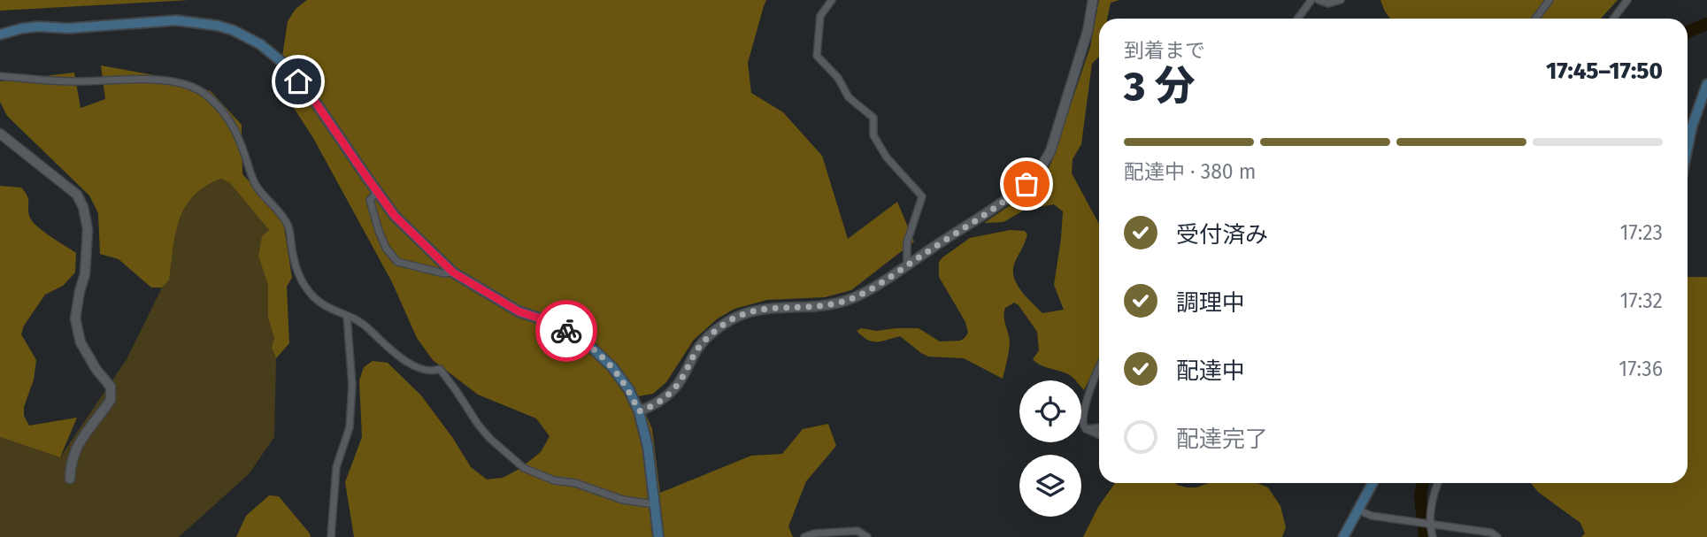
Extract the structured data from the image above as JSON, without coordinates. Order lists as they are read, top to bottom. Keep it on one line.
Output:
{"page":{"heading":["3 分","到着まで","17:45–17:50"],"bar":"配達中 · 380 m","list":[["受付済み","17:23"],["調理中","17:32"],["配達中","17:36"],"配達完了"]}}
